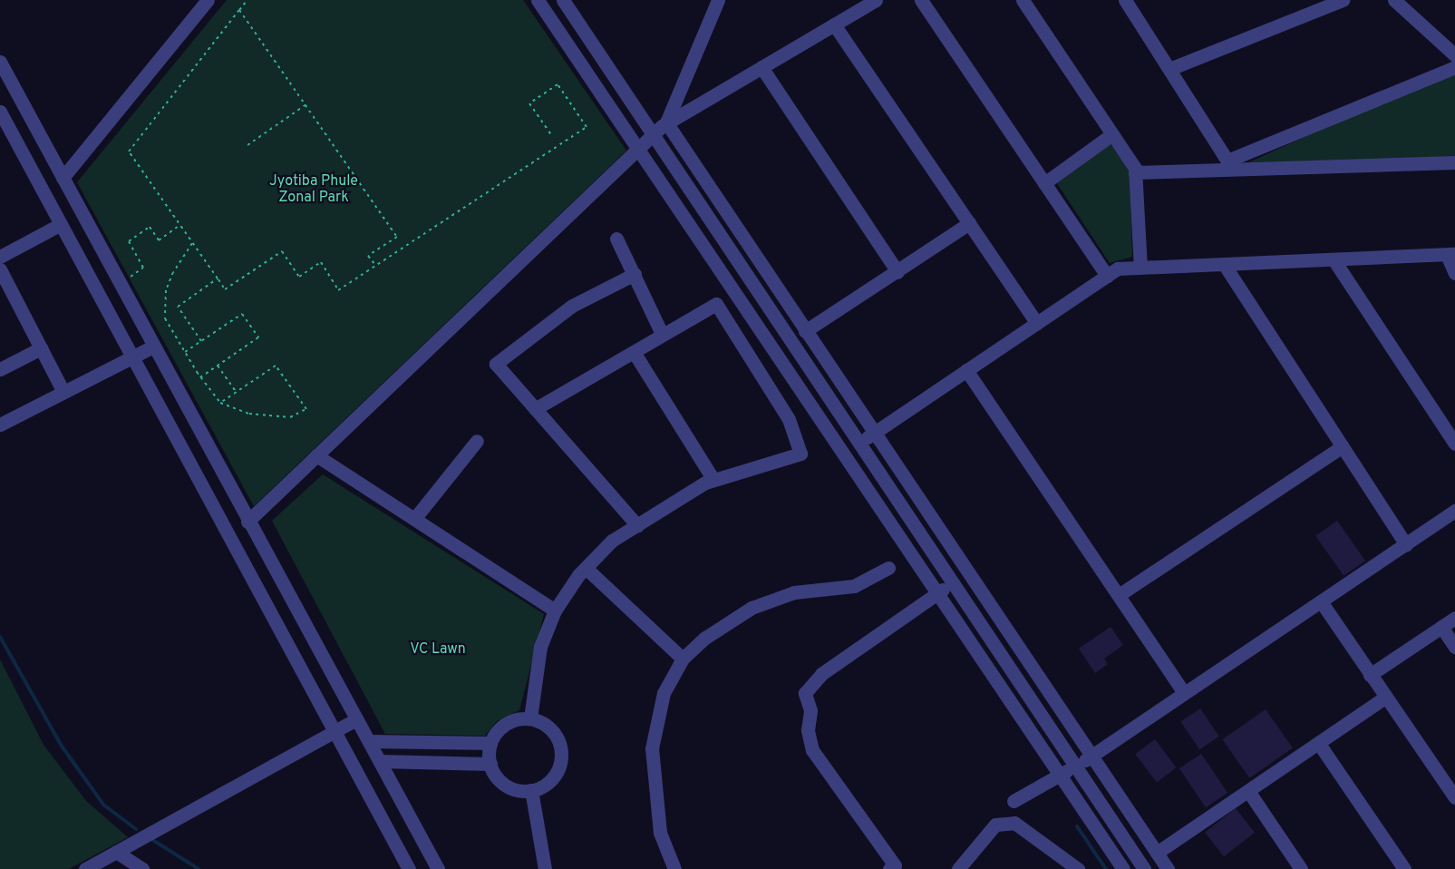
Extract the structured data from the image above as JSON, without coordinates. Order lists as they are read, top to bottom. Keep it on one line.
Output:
{"parks":["Jyotiba Phule Zonal Park","VC Lawn"]}
